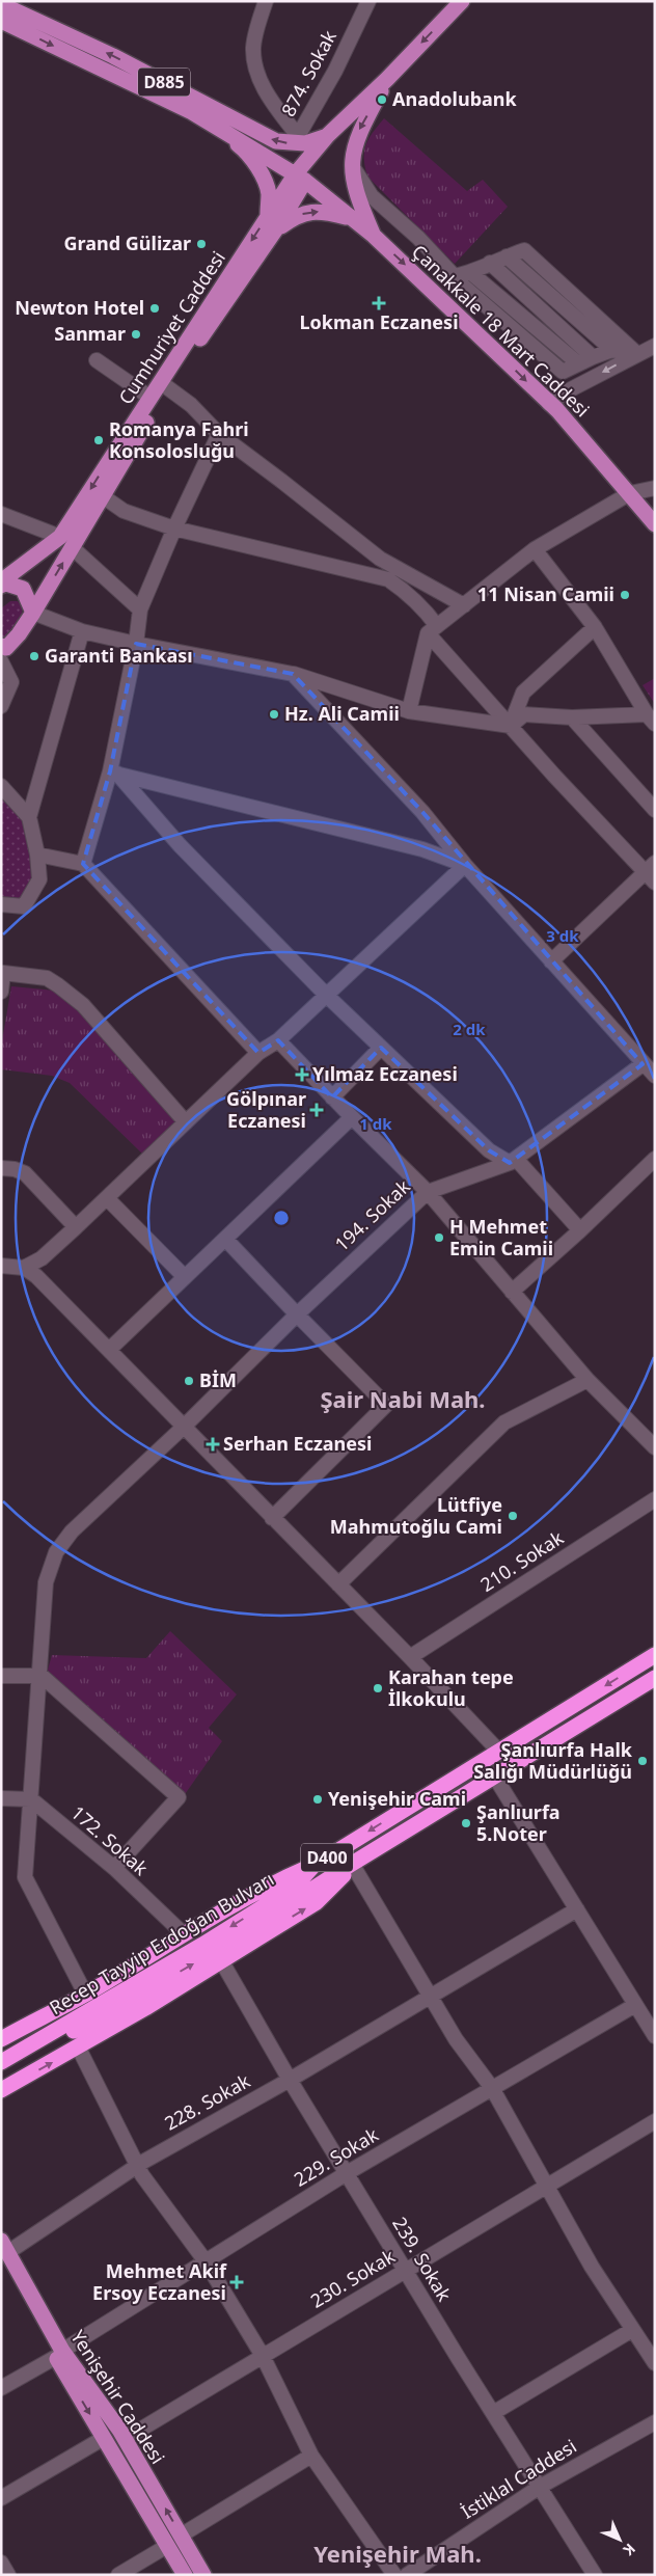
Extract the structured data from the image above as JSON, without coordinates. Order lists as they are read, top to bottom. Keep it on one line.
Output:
{"streets":{"highway":["D400","Recep Tayyip Erdoğan Bulvarı"],"main road":["D885","Cumhuriyet Caddesi","Çanakkale 18 Mart Caddesi","Yenişehir Caddesi"],"street":["874. Sokak","194. Sokak","210. Sokak","172. Sokak","228. Sokak","229. Sokak","239. Sokak","230. Sokak","İstiklal Caddesi"]},"crossings":[["D885","Cumhuriyet Caddesi"],["D885","Çanakkale 18 Mart Caddesi"],["Cumhuriyet Caddesi","Çanakkale 18 Mart Caddesi"],["194. Sokak","172. Sokak"],["228. Sokak","239. Sokak"],["228. Sokak","Yenişehir Caddesi"],["229. Sokak","239. Sokak"],["229. Sokak","Yenişehir Caddesi"],["239. Sokak","230. Sokak"],["239. Sokak","İstiklal Caddesi"],["230. Sokak","Yenişehir Caddesi"]],"one_way":["Çanakkale 18 Mart Caddesi"],"districts":["Şair Nabi Mah.","Yenişehir Mah."],"places":{"other":["Anadolubank","Grand Gülizar","Newton Hotel","Sanmar","Romanya Fahri Konsolosluğu","11 Nisan Camii","Garanti Bankası","Hz. Ali Camii","H Mehmet Emin Camii","BİM","Lütfiye Mahmutoğlu Cami","Karahan tepe İlkokulu","Şanlıurfa Halk Salığı Müdürlüğü","Yenişehir Cami","Şanlıurfa 5.Noter"],"health":["Lokman Eczanesi","Yılmaz Eczanesi","Gölpınar Eczanesi","Serhan Eczanesi","Mehmet Akif Ersoy Eczanesi"]},"north":"bottom right","rings":["3 dk","2 dk","1 dk"]}
